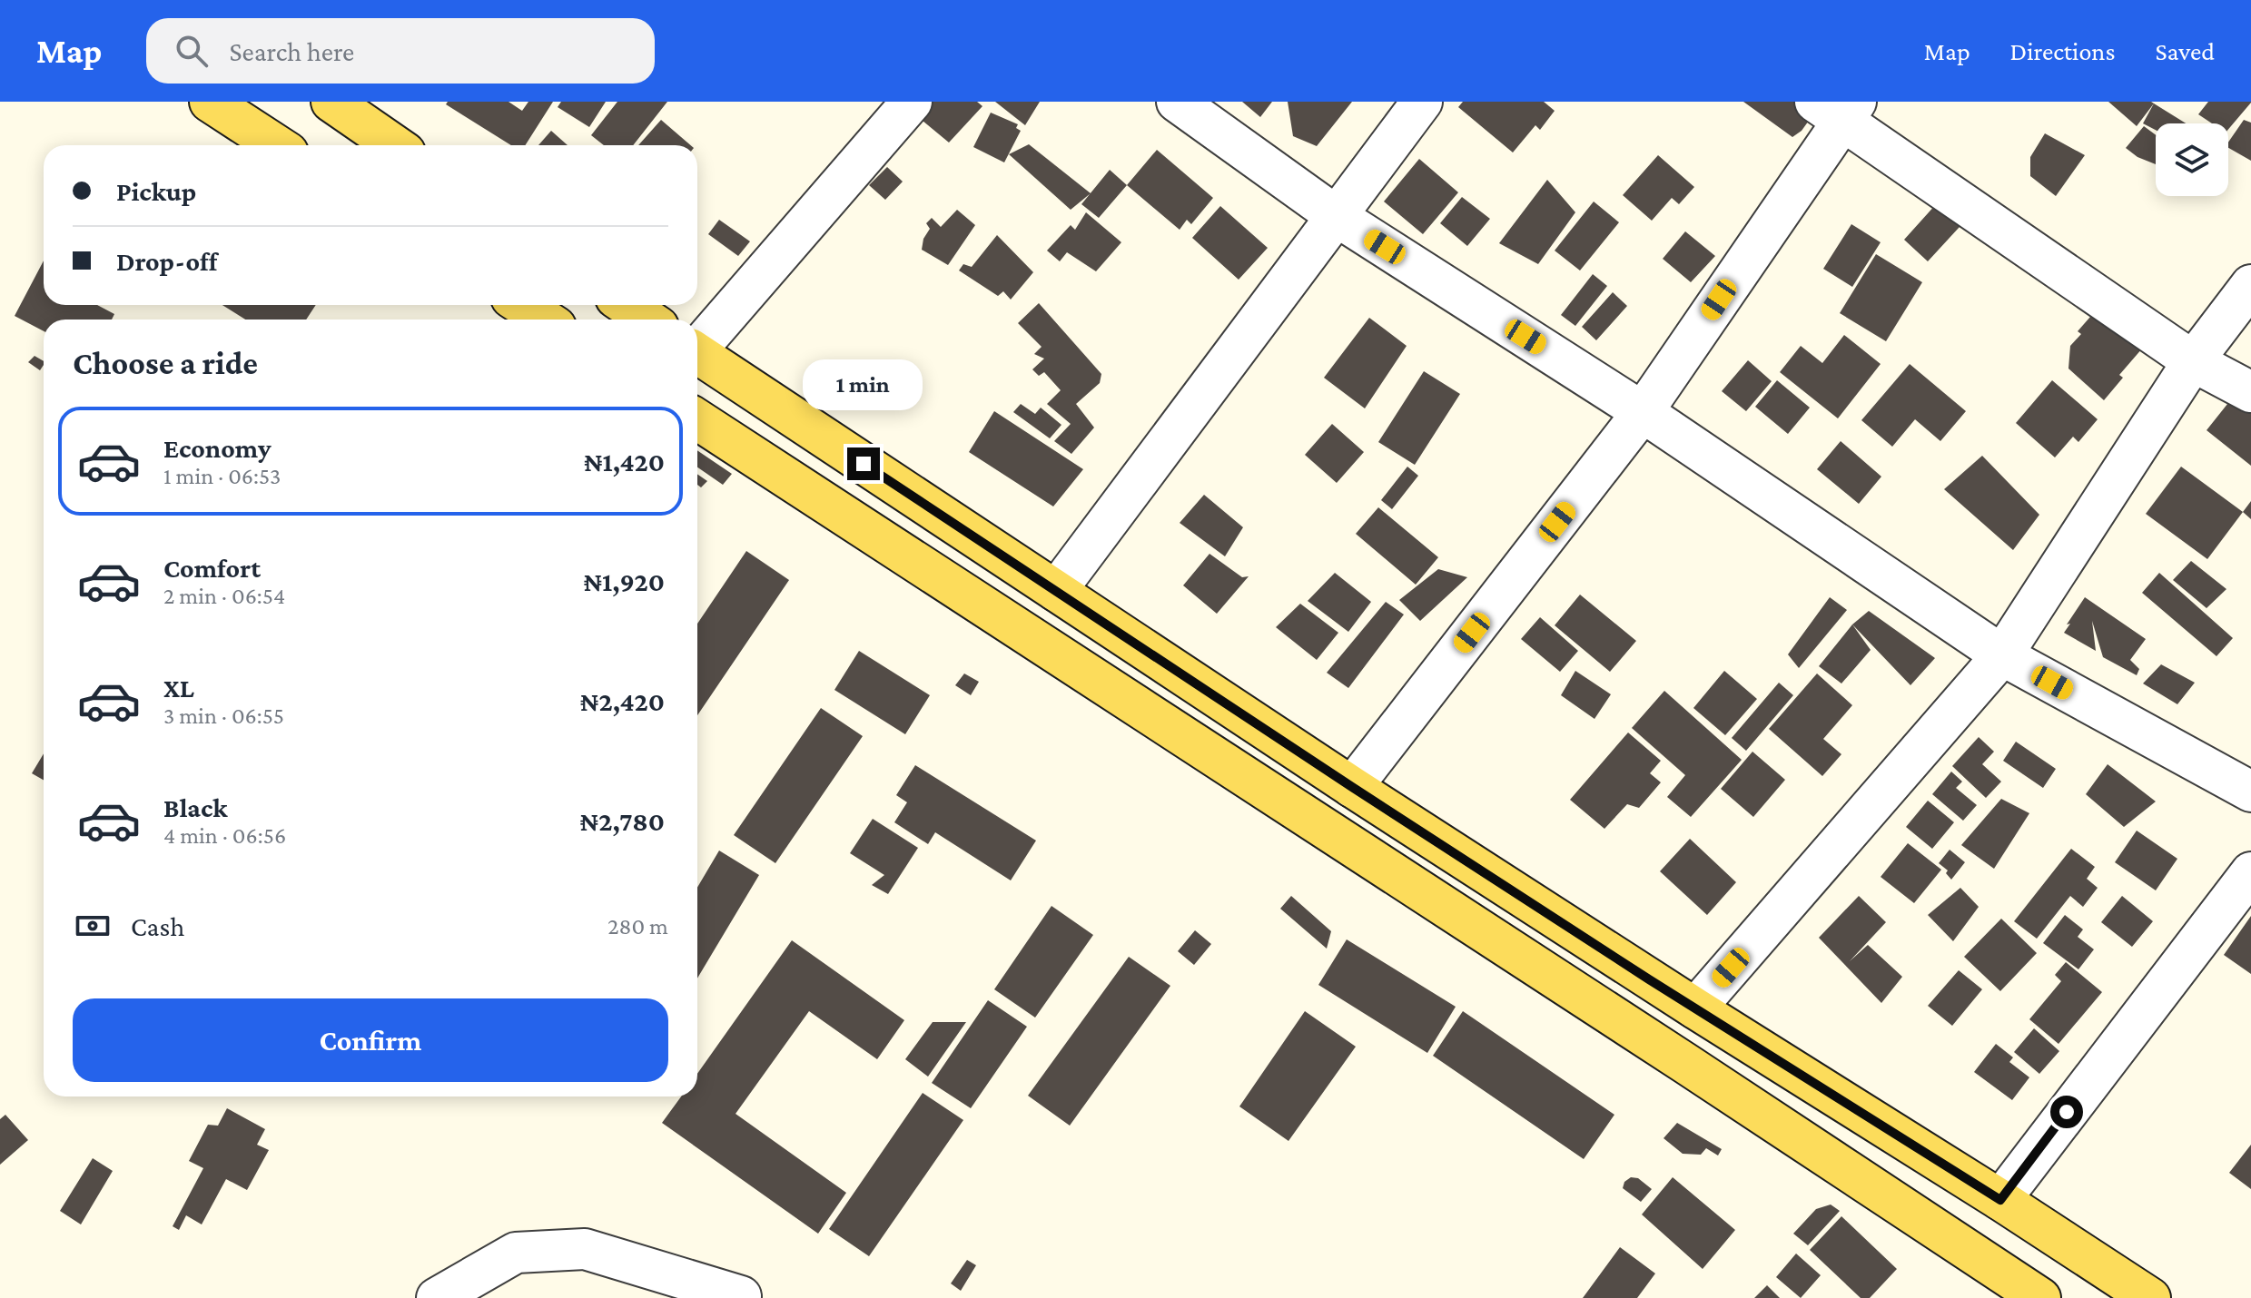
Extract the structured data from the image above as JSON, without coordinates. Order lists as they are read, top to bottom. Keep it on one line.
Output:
{"page":{"header":"Map","search":"Search here","nav":["Map","Directions","Saved"],"banner":["Pickup","Drop-off"],"heading":"Choose a ride","bubble":"1 min","list":[{"name":"Economy","note":"1 min · 06:53","value":"₦1,420"},{"name":"Comfort","note":"2 min · 06:54","value":"₦1,920"},{"name":"XL","note":"3 min · 06:55","value":"₦2,420"},{"name":"Black","note":"4 min · 06:56","value":"₦2,780"}],"pay":["Cash","280 m"],"buttons":"Confirm"}}
